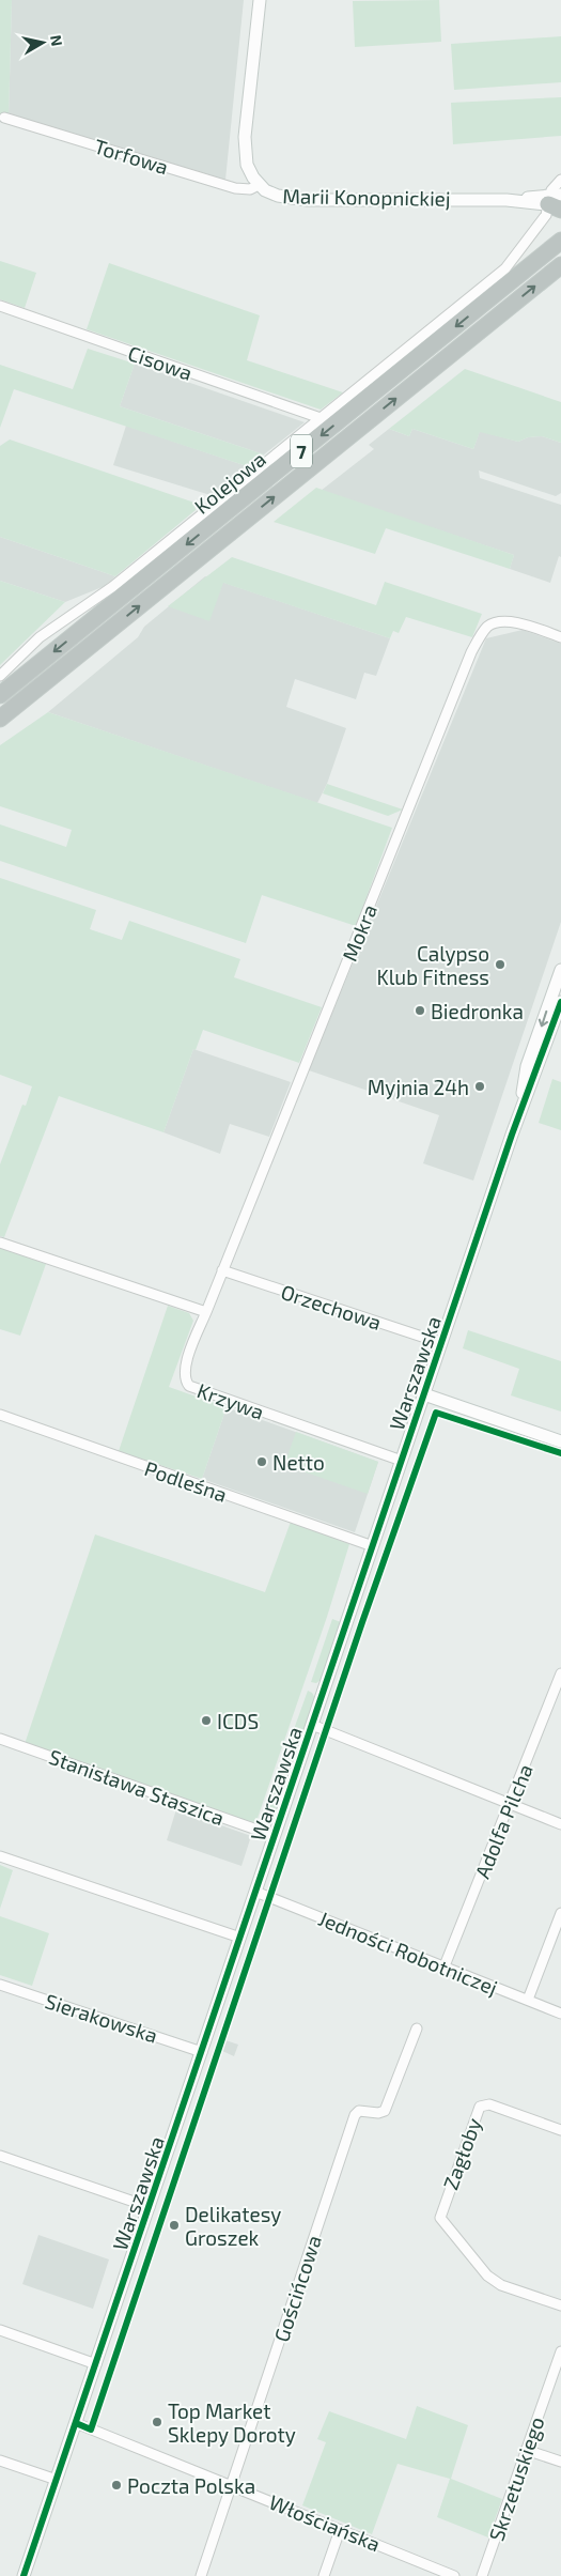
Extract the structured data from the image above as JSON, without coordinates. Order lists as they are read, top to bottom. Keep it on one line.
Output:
{"streets":{"highway":["7","Kolejowa"],"street":["Torfowa","Marii Konopnickiej","Cisowa","Mokra","Orzechowa","Warszawska","Krzywa","Podleśna","Stanisława Staszica","Adolfa Pilcha","Jedności Robotniczej","Sierakowska","Zagłoby","Gościńcowa","Skrzetuskiego","Włościańska"]},"crossings":[["Torfowa","Marii Konopnickiej"],["Mokra","Orzechowa"],["Mokra","Krzywa"],["Orzechowa","Warszawska"],["Warszawska","Krzywa"],["Warszawska","Podleśna"],["Warszawska","Stanisława Staszica"],["Warszawska","Jedności Robotniczej"],["Warszawska","Sierakowska"],["Warszawska","Włościańska"],["Adolfa Pilcha","Jedności Robotniczej"],["Gościńcowa","Włościańska"]],"places":["Calypso Klub Fitness","Biedronka","Myjnia 24h","Netto","ICDS","Delikatesy Groszek","Top Market Sklepy Doroty","Poczta Polska"],"north":"right"}
